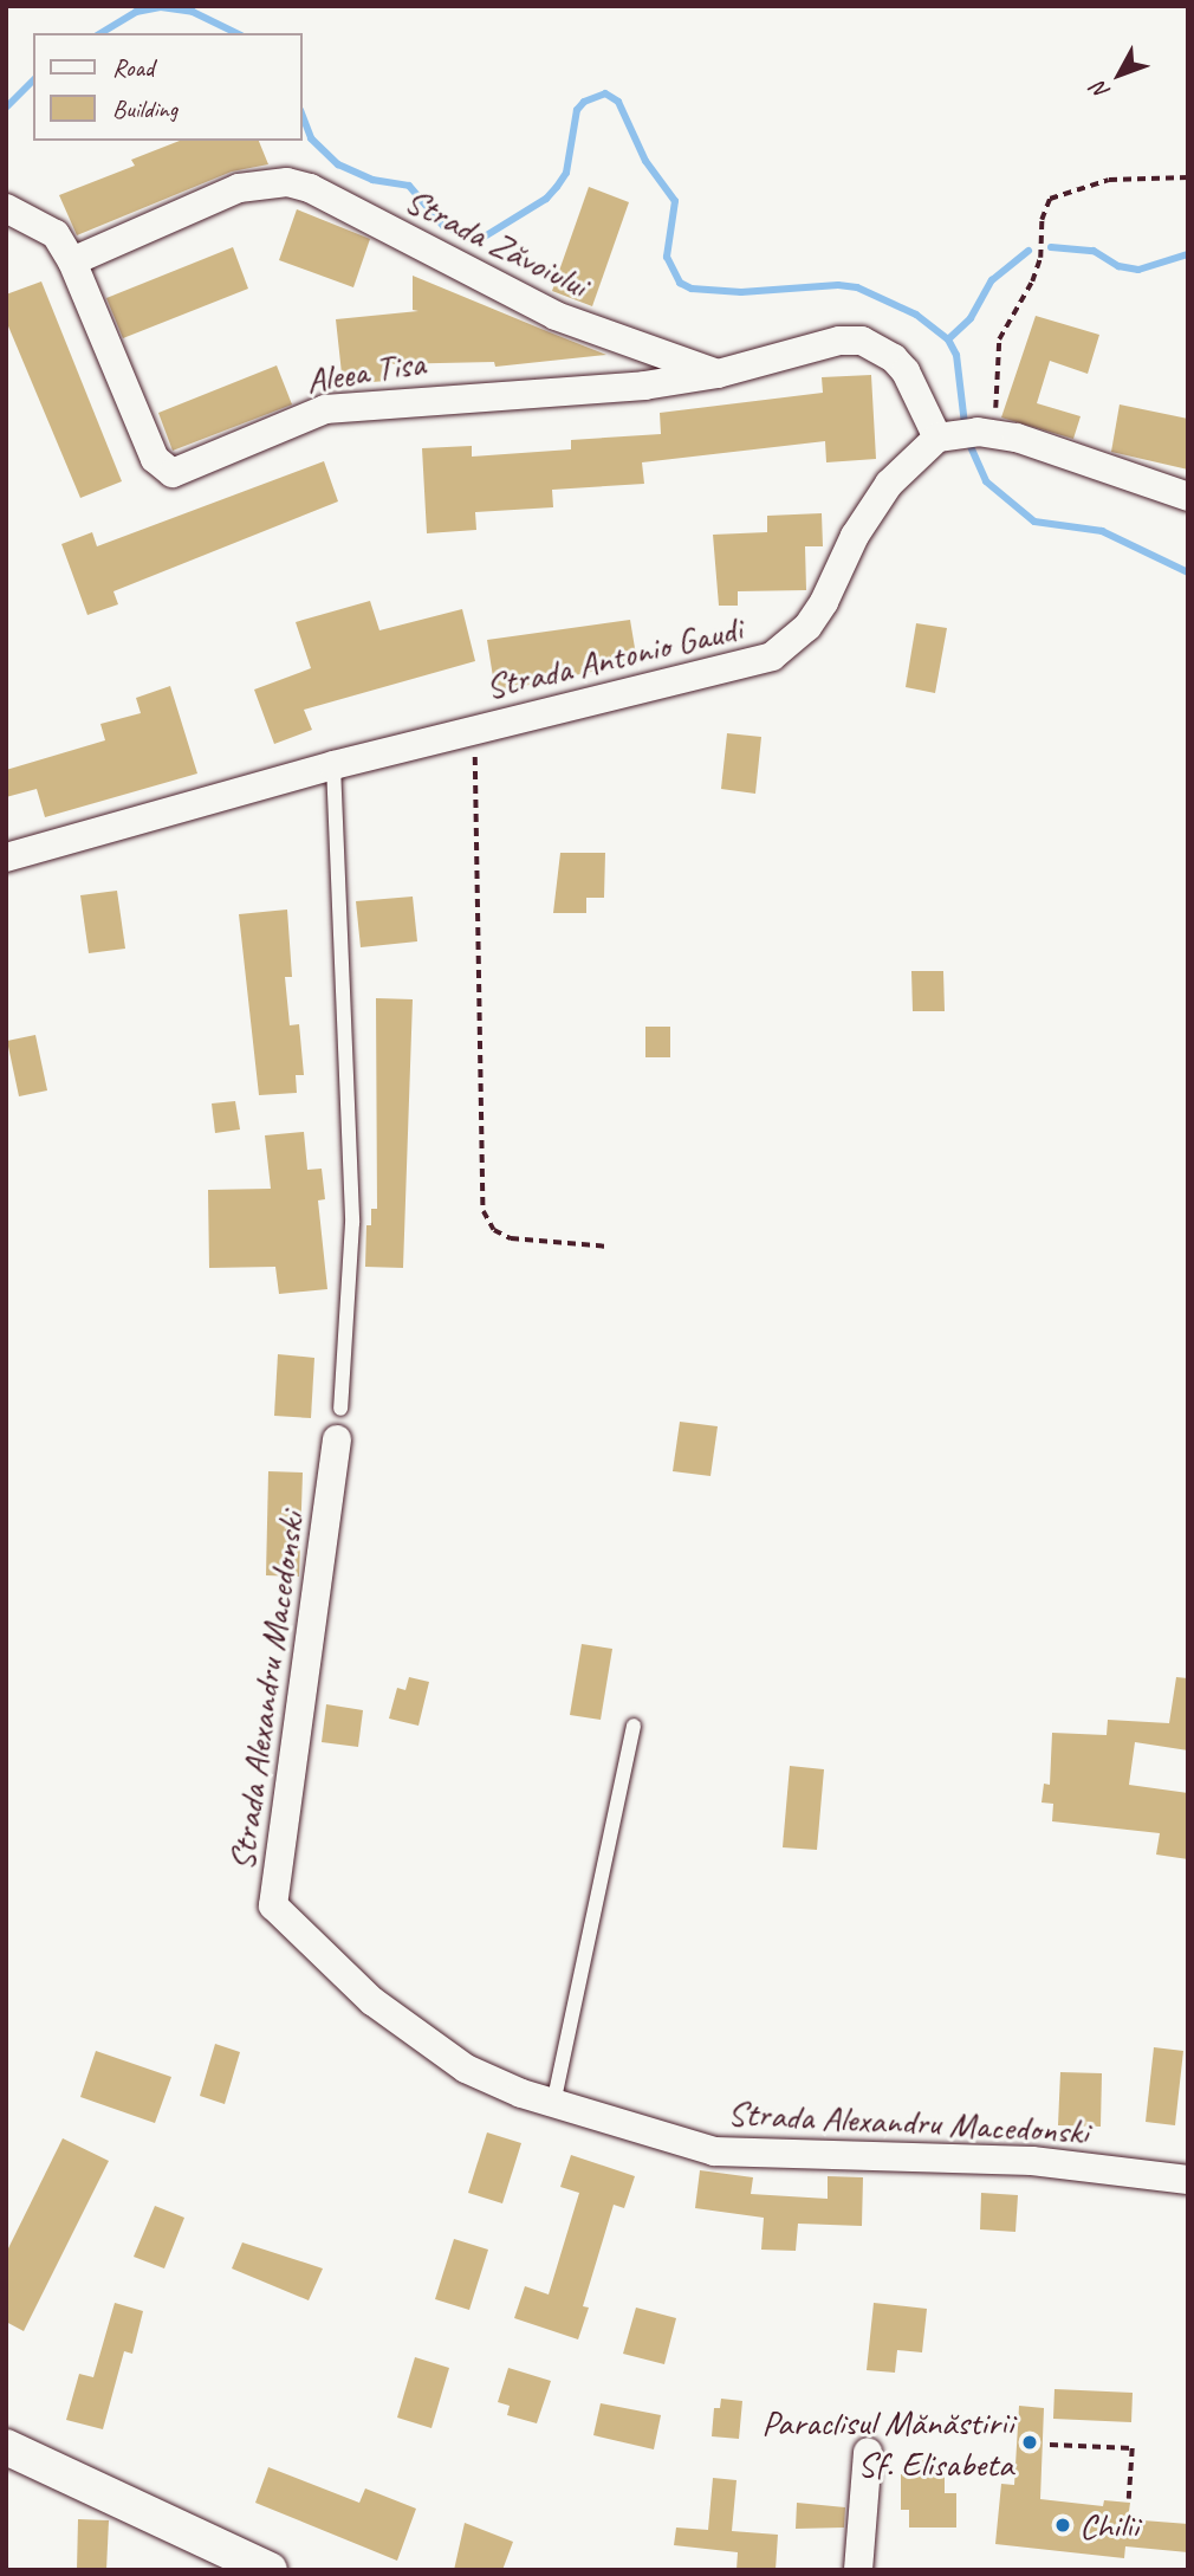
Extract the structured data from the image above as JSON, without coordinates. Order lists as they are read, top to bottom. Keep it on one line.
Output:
{"streets":{"street":["Strada Zăvoiului","Aleea Tisa","Strada Antonio Gaudi","Strada Alexandru Macedonski"]},"crossings":[["Strada Zăvoiului","Aleea Tisa"]],"places":["Paraclisul Mănăstirii Sf. Elisabeta","Chilii"],"legend":["Road","Building"],"north":"bottom left"}
